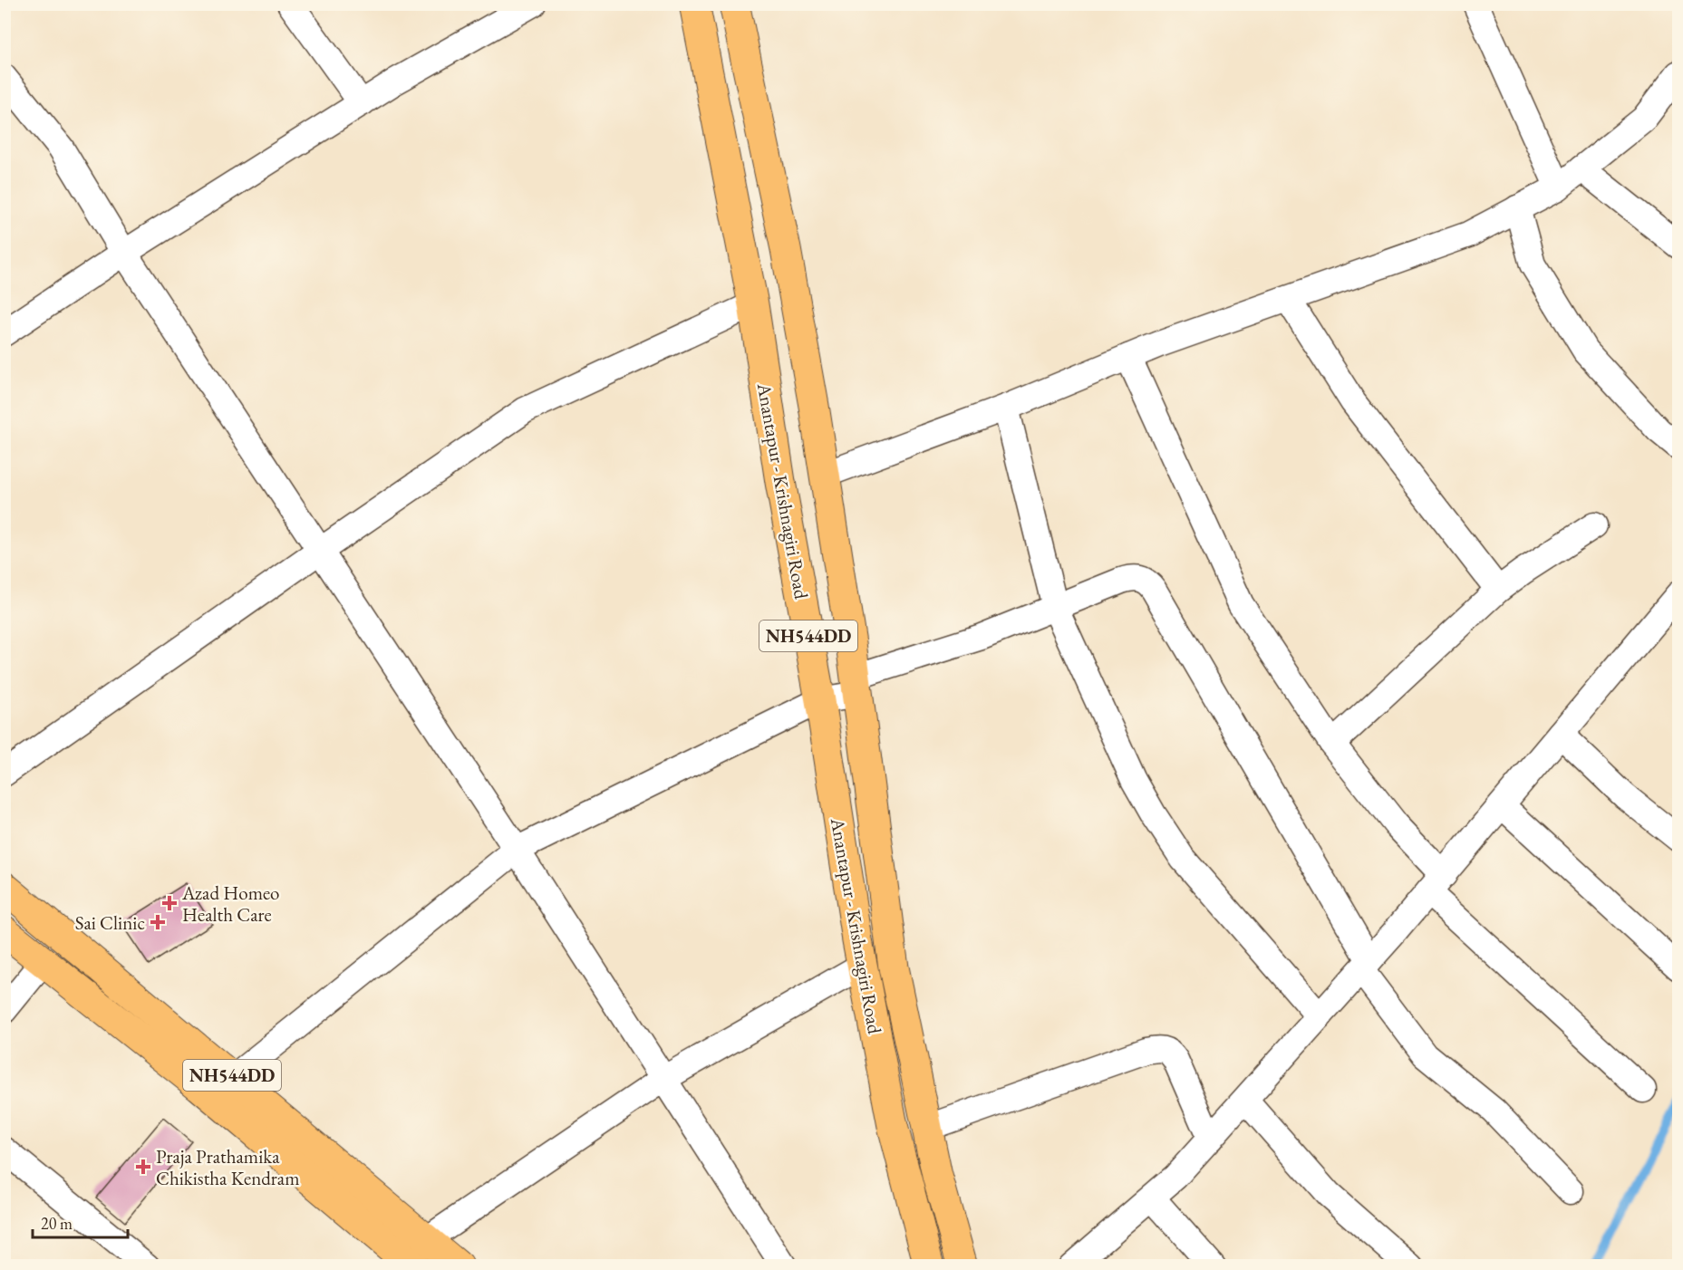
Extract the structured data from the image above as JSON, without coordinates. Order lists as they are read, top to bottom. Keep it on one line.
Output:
{"streets":{"highway":["Anantapur - Krishnagiri Road","NH544DD"]},"places":{"health":["Azad Homeo Health Care","Sai Clinic","Praja Prathamika Chikistha Kendram"]},"scale_bar":"20 m"}
